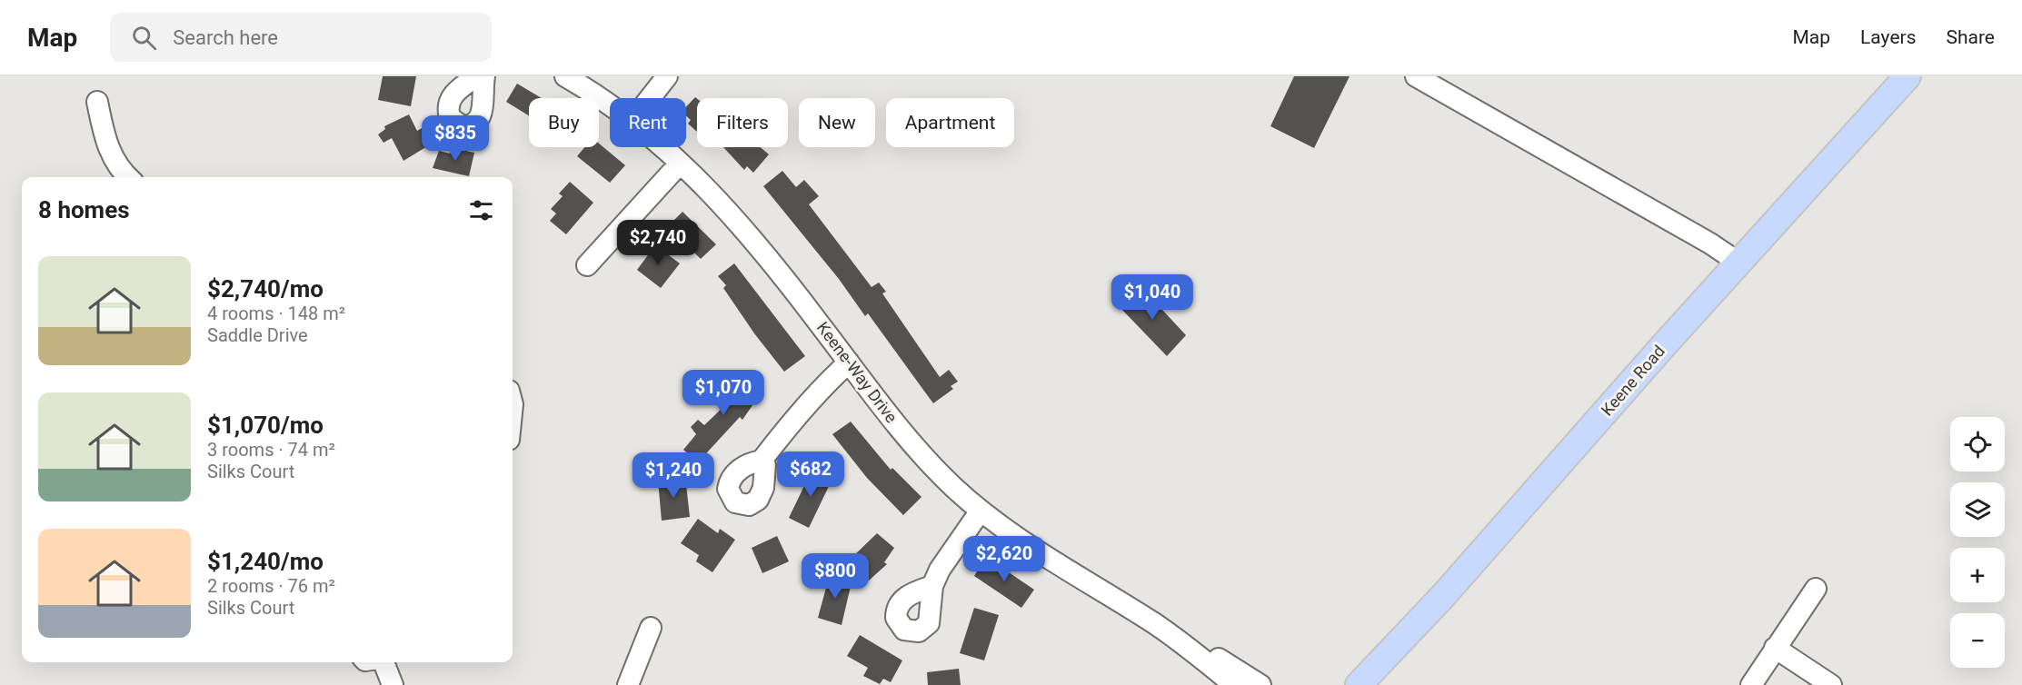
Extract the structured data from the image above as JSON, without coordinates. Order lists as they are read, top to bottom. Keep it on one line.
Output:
{"streets":{"main road":["Keene Road"],"street":["Keene-Way Drive"]},"page":{"header":"Map","search":"Search here","nav":["Map","Layers","Share"],"chip":["Buy","Rent","Filters","New","Apartment"],"price":["$835","$2,740","$1,040","$1,070","$682","$1,240","$2,620","$800"],"heading":"8 homes","list":[{"name":"$2,740/mo","note":"4 rooms · 148 m² · Saddle Drive"},{"name":"$1,070/mo","note":"3 rooms · 74 m² · Silks Court"},{"name":"$1,240/mo","note":"2 rooms · 76 m² · Silks Court"}],"map_buttons":["+","−"]}}
